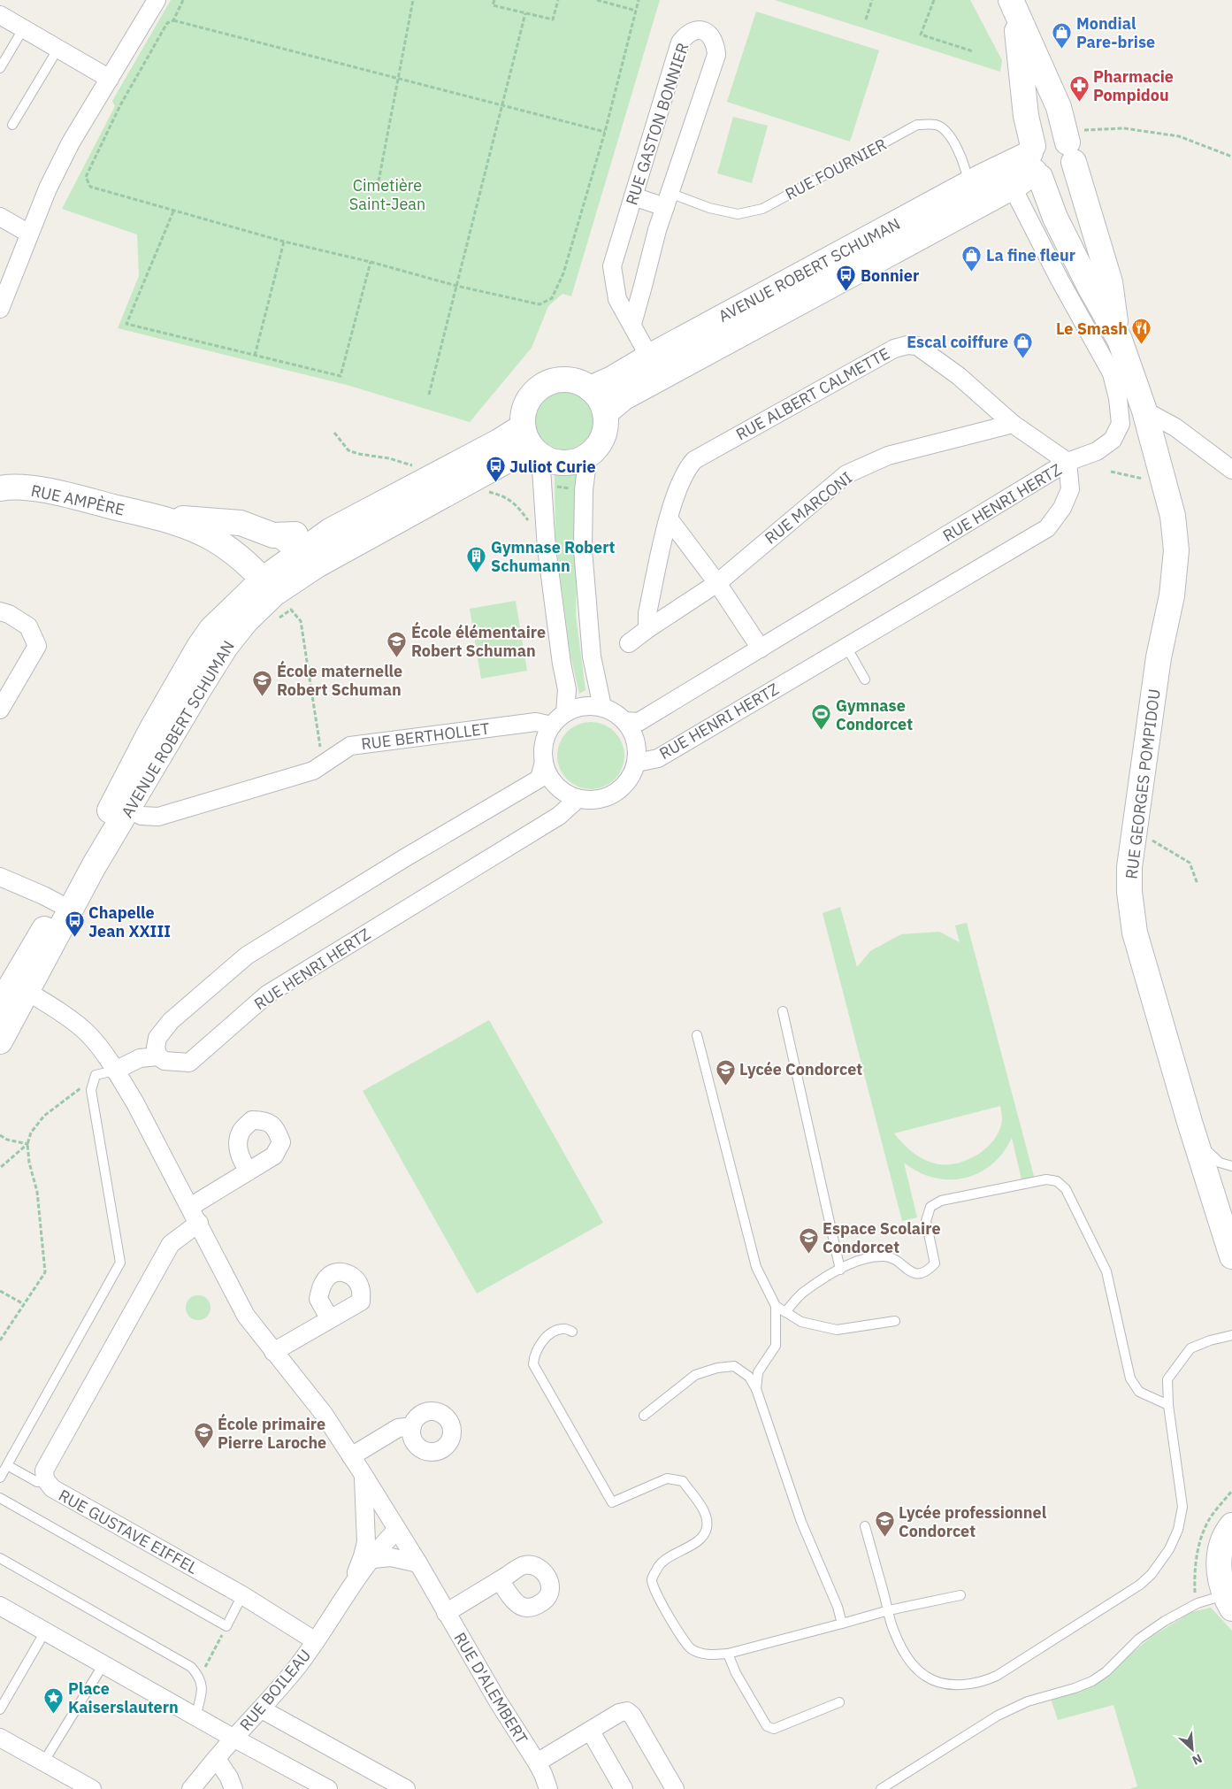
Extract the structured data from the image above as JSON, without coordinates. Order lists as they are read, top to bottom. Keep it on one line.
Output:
{"streets":{"main road":["AVENUE ROBERT SCHUMAN","RUE AMPÈRE","RUE GEORGES POMPIDOU"],"street":["RUE GASTON BONNIER","RUE ALBERT CALMETTE","RUE HENRI HERTZ","RUE MARCONI","RUE BERTHOLLET","RUE GUSTAVE EIFFEL","RUE D'ALEMBERT","RUE BOILEAU"],"lane":["RUE FOURNIER"]},"crossings":[["RUE GASTON BONNIER","RUE FOURNIER"],["RUE GASTON BONNIER","AVENUE ROBERT SCHUMAN"],["RUE FOURNIER","AVENUE ROBERT SCHUMAN"],["AVENUE ROBERT SCHUMAN","RUE AMPÈRE"],["AVENUE ROBERT SCHUMAN","RUE BERTHOLLET"],["AVENUE ROBERT SCHUMAN","RUE GEORGES POMPIDOU"],["AVENUE ROBERT SCHUMAN","RUE D'ALEMBERT"],["RUE ALBERT CALMETTE","RUE HENRI HERTZ"],["RUE ALBERT CALMETTE","RUE MARCONI"],["RUE HENRI HERTZ","RUE BERTHOLLET"],["RUE GUSTAVE EIFFEL","RUE D'ALEMBERT"],["RUE GUSTAVE EIFFEL","RUE BOILEAU"],["RUE D'ALEMBERT","RUE BOILEAU"]],"parks":["Cimetière Saint-Jean"],"places":{"shop":["Mondial Pare-brise","La fine fleur","Escal coiffure"],"pharmacy":["Pharmacie Pompidou"],"bus stop":["Bonnier","Juliot Curie","Chapelle Jean XXIII"],"restaurant":["Le Smash"],"building":["Gymnase Robert Schumann"],"school or university":["École élémentaire Robert Schuman","École maternelle Robert Schuman","Lycée Condorcet","Espace Scolaire Condorcet","École primaire Pierre Laroche","Lycée professionnel Condorcet"],"sports":["Gymnase Condorcet"],"place":["Place Kaiserslautern"]},"north":"bottom right"}
